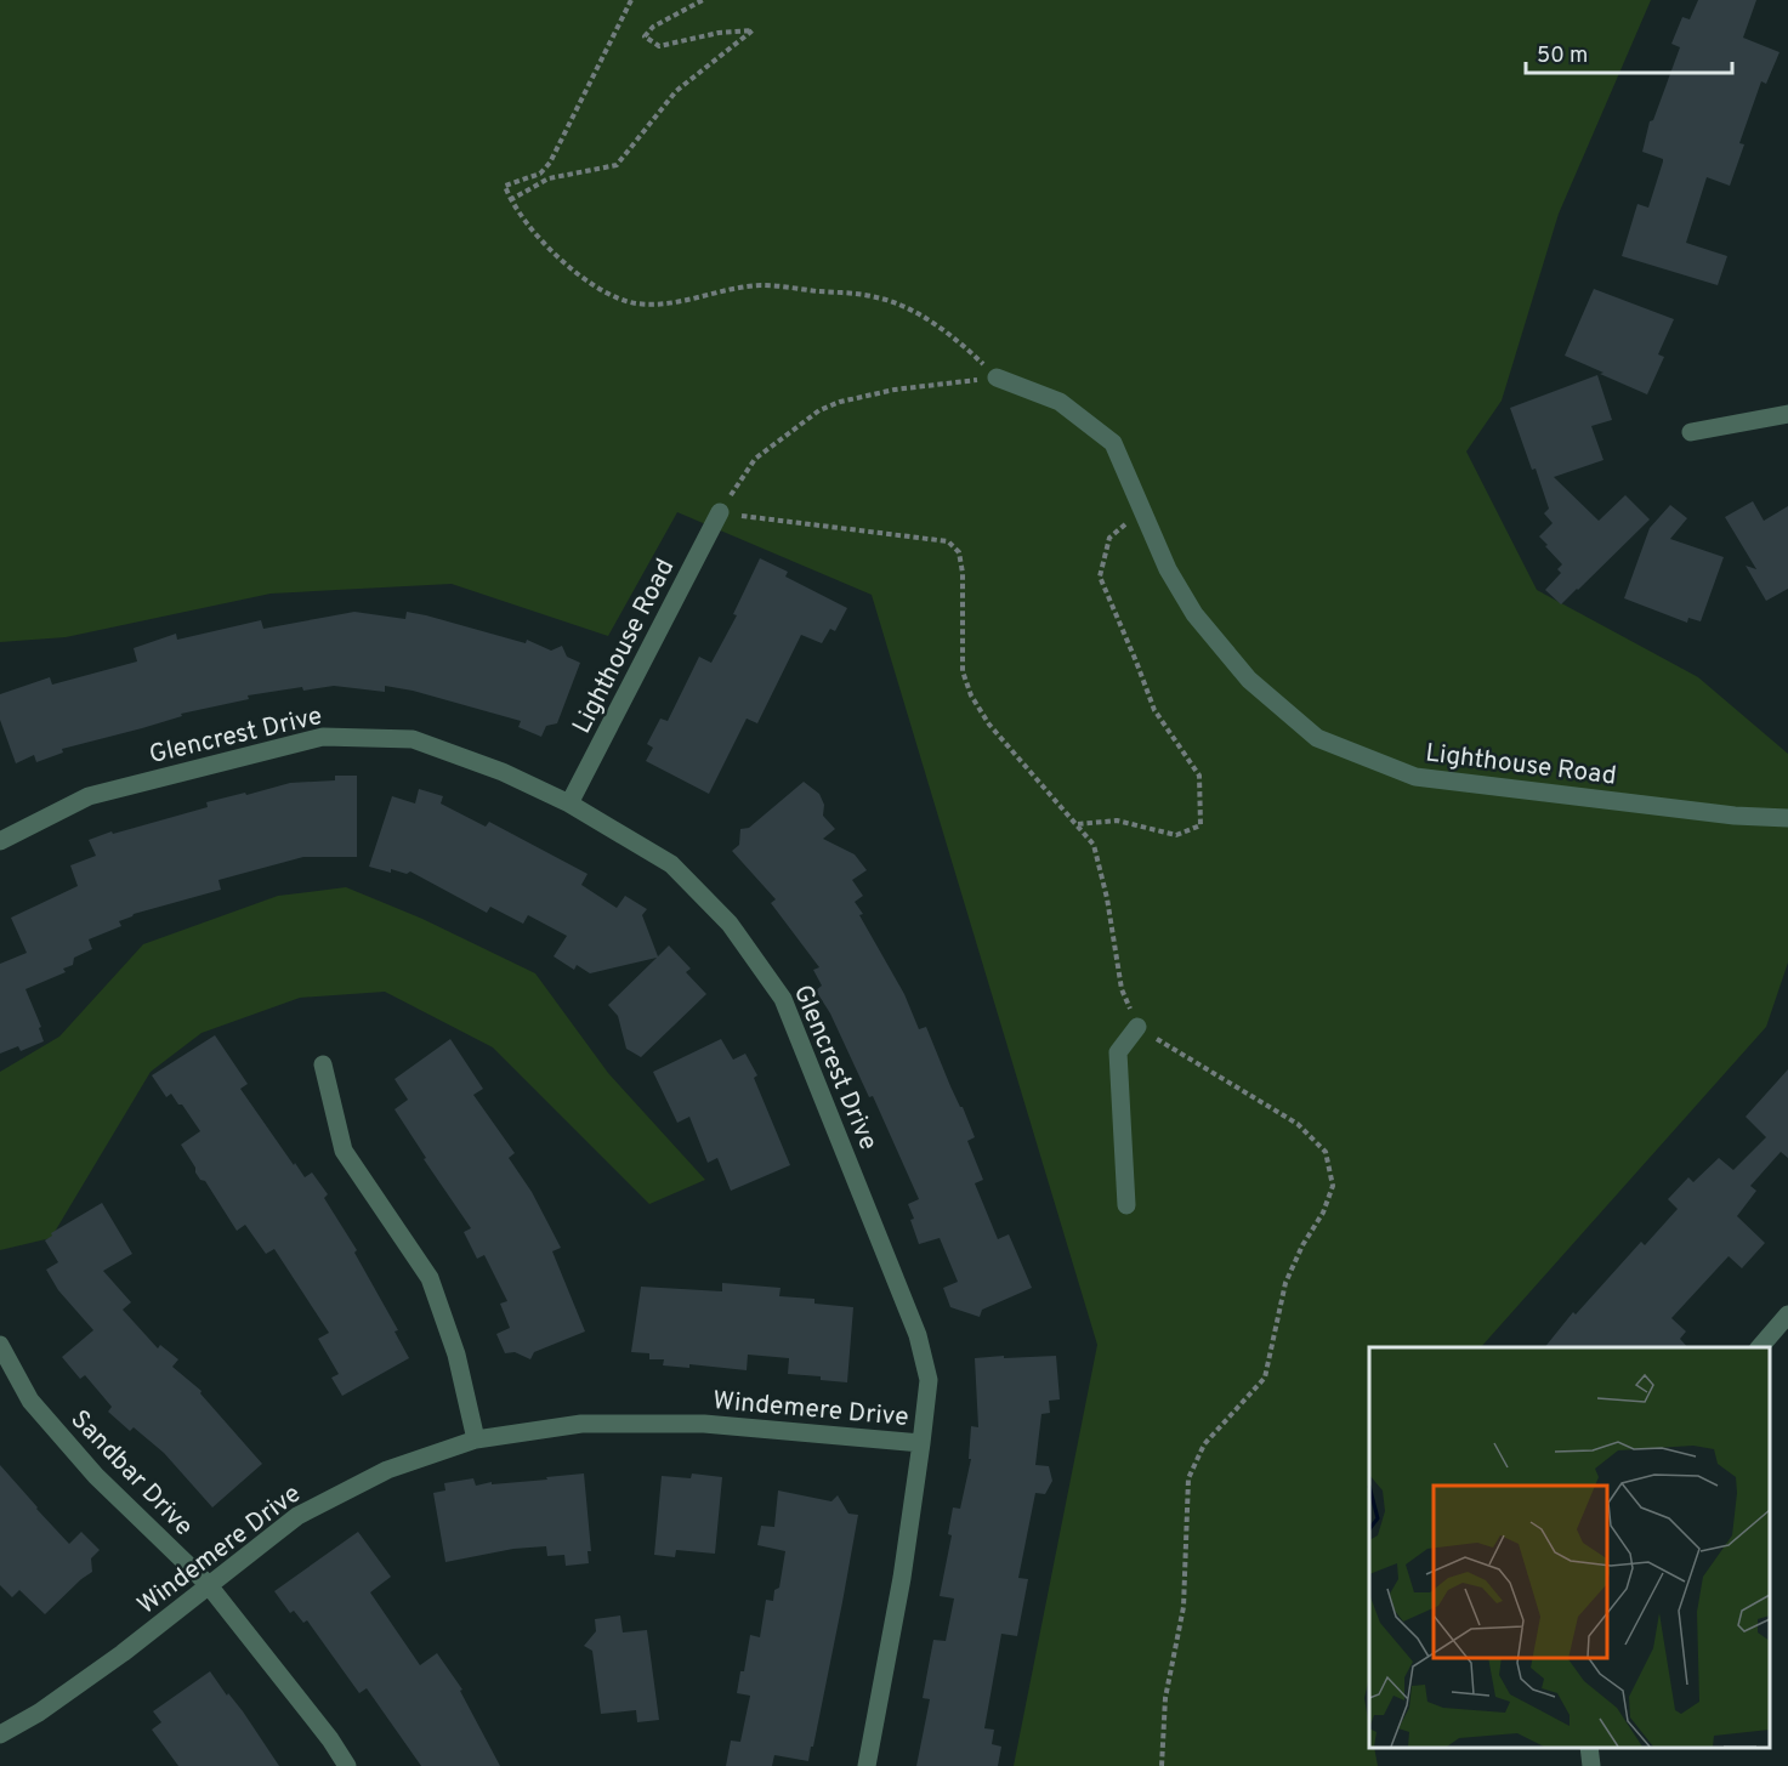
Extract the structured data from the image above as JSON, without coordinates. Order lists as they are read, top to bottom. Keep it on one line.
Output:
{"streets":{"street":["Lighthouse Road","Glencrest Drive","Windemere Drive","Sandbar Drive"]},"crossings":[["Lighthouse Road","Glencrest Drive"],["Glencrest Drive","Windemere Drive"],["Windemere Drive","Sandbar Drive"]],"scale_bar":"50 m"}
